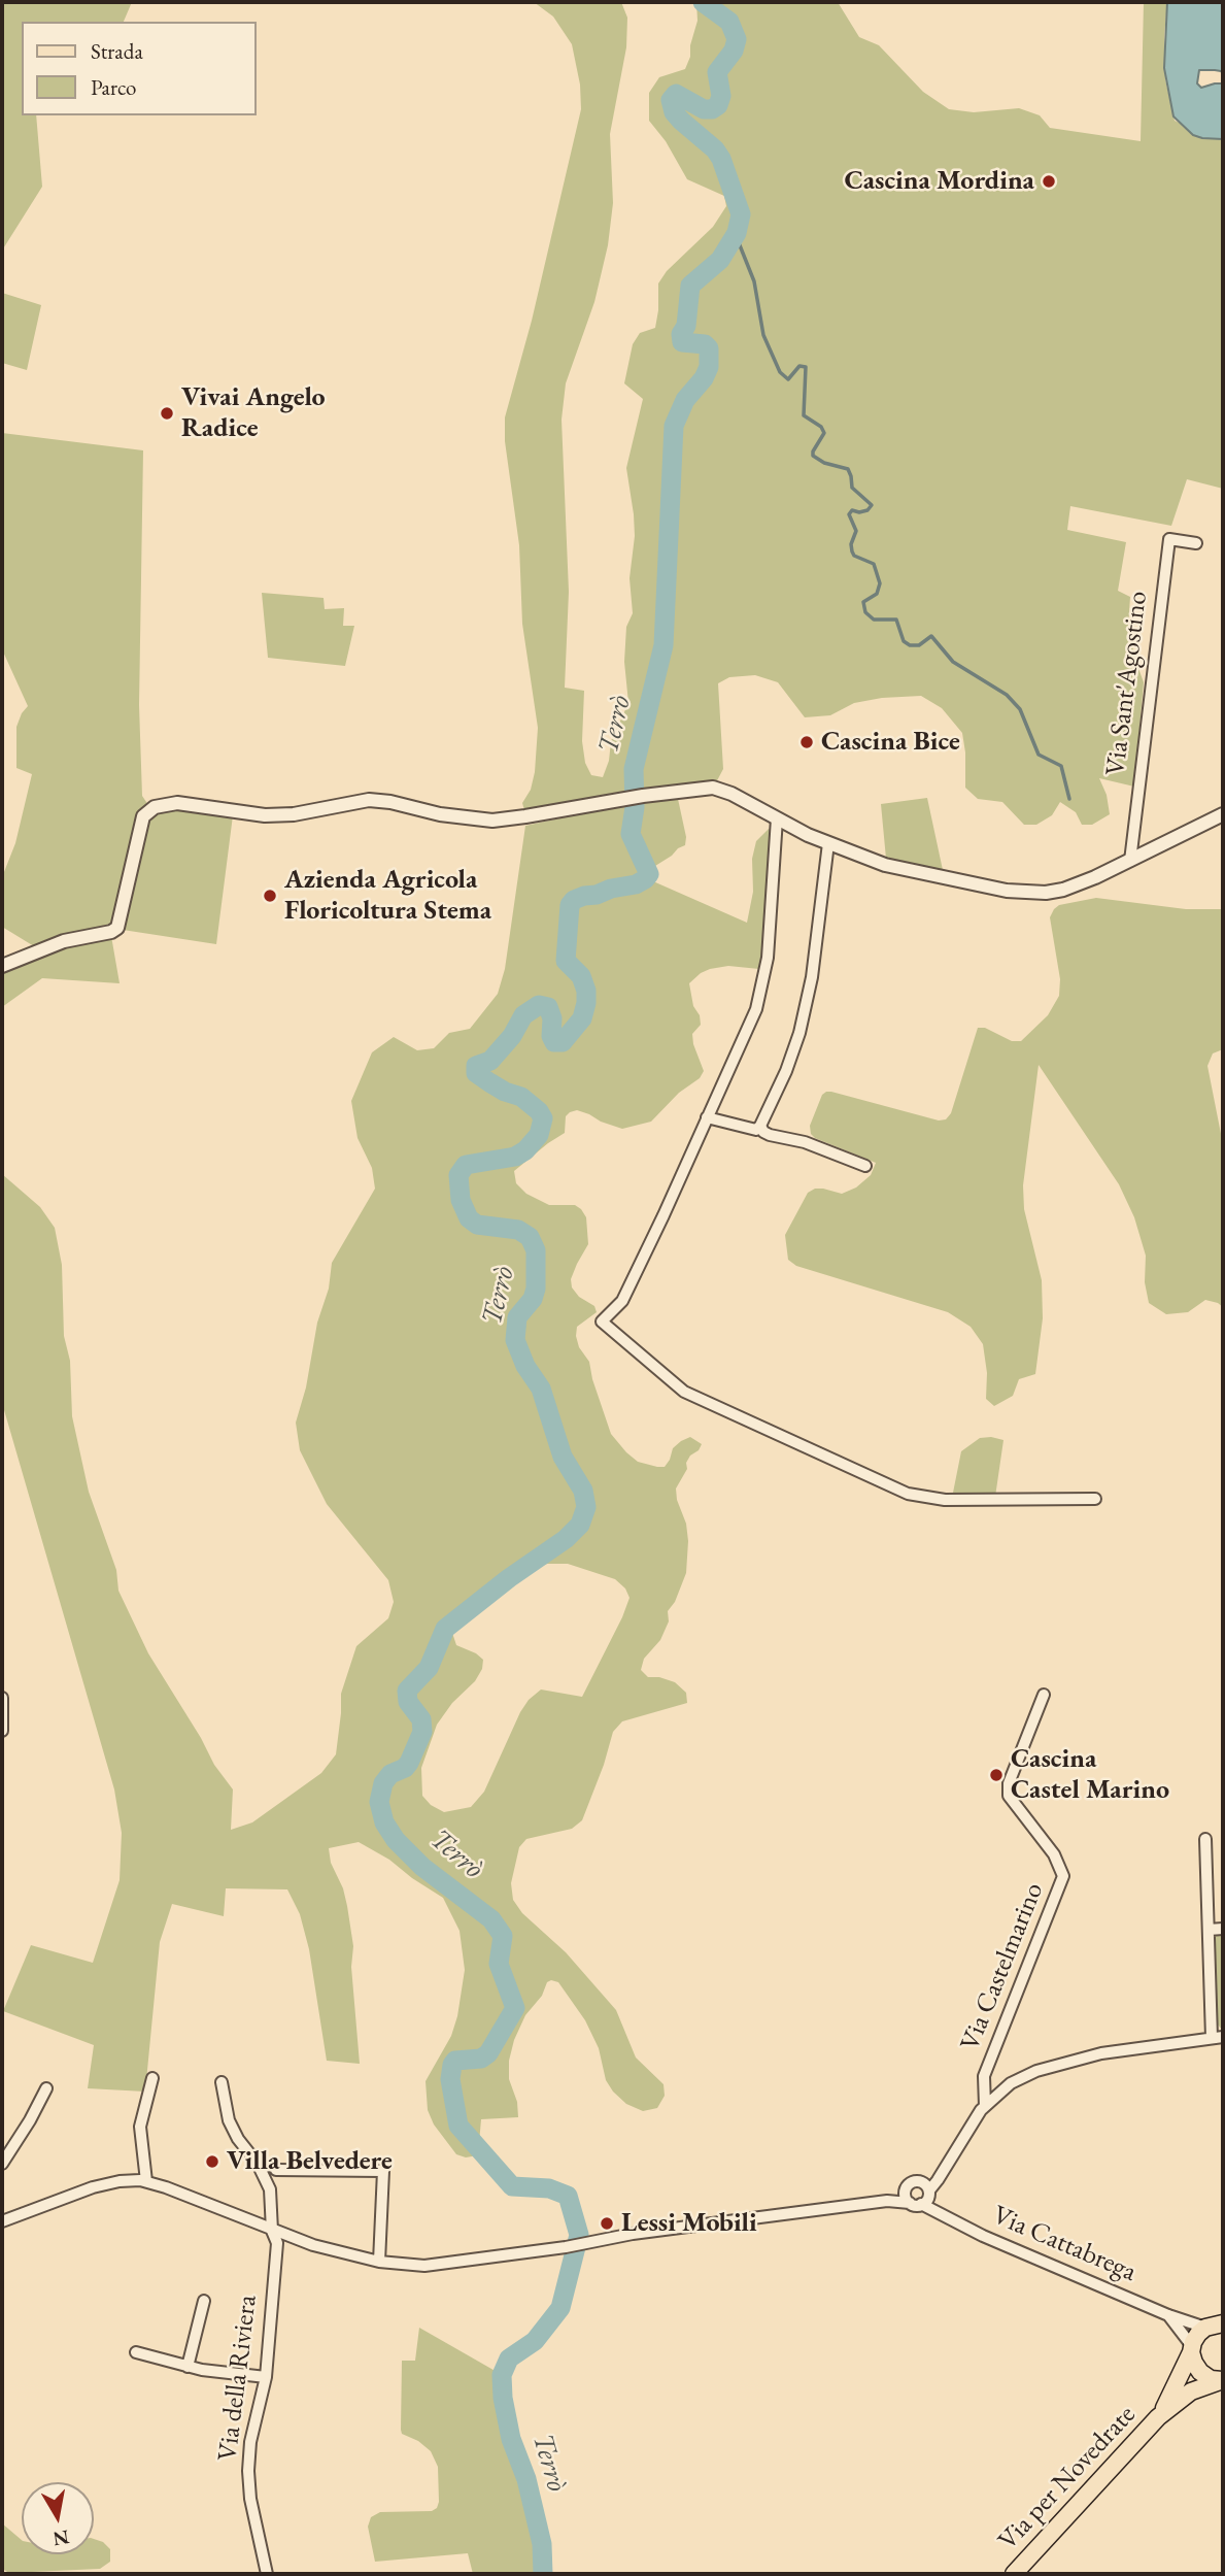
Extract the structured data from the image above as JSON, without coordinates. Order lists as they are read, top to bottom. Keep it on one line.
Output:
{"streets":{"main road":["Via per Novedrate"],"street":["Via Sant'Agostino","Via Castelmarino","Via Cattabrega","Via della Riviera"]},"crossings":[["Via Cattabrega","Via per Novedrate"]],"water":["Terrò"],"places":["Cascina Mordina","Vivai Angelo Radice","Cascina Bice","Azienda Agricola Floricoltura Stema","Cascina Castel Marino","Villa Belvedere","Lessi Mobili"],"legend":["Strada","Parco"],"north":"bottom"}
